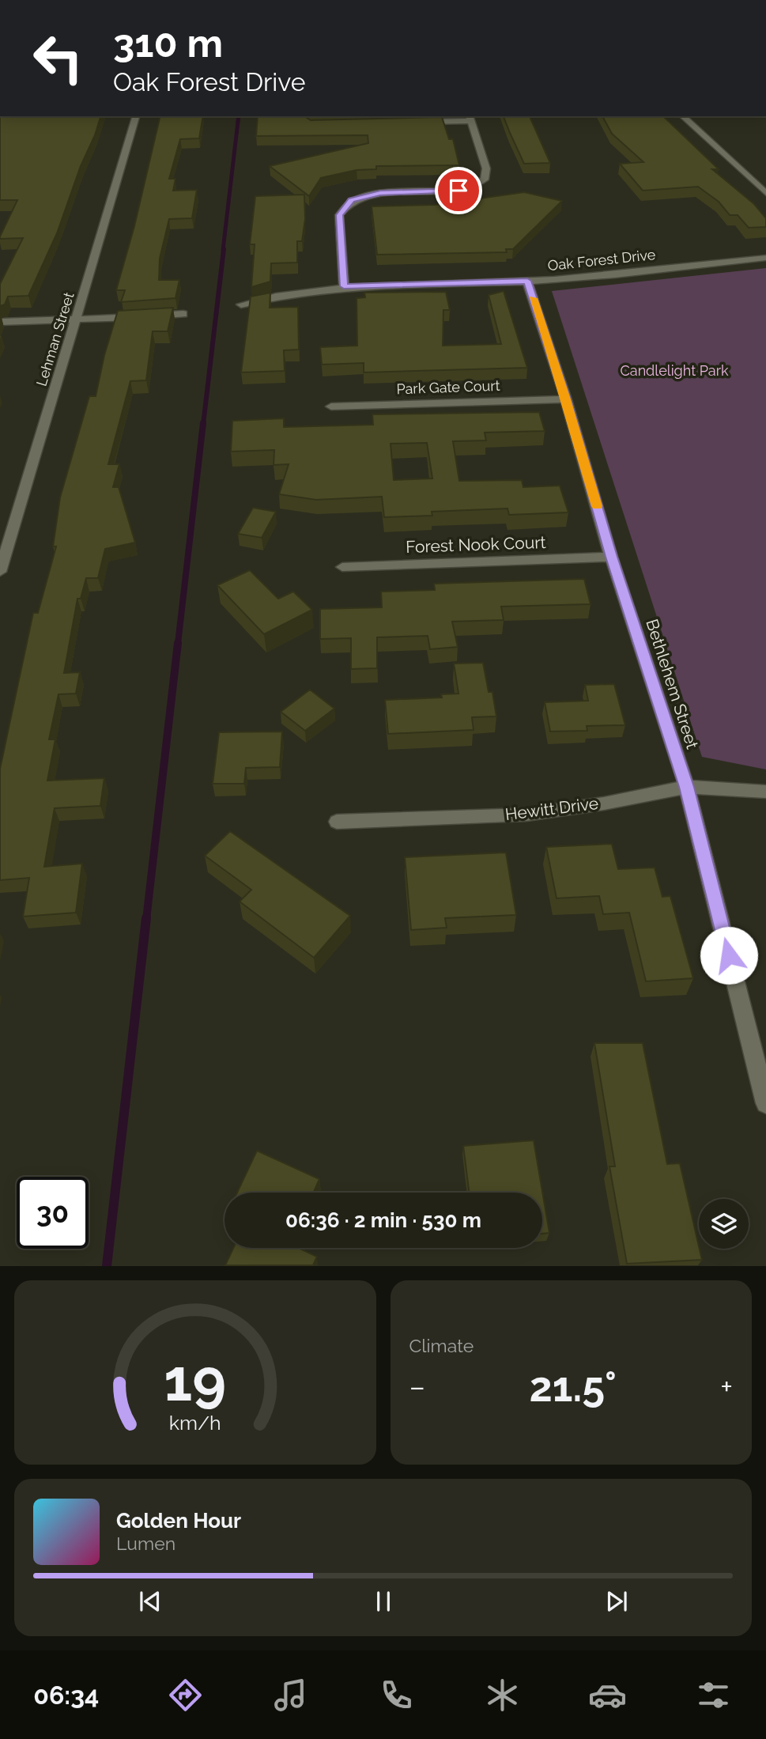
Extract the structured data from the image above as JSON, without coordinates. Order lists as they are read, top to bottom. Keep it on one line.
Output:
{"streets":{"street":["Oak Forest Drive","Lehman Street","Park Gate Court","Forest Nook Court","Bethlehem Street","Hewitt Drive"]},"crossings":[["Oak Forest Drive","Bethlehem Street"],["Park Gate Court","Bethlehem Street"],["Forest Nook Court","Bethlehem Street"],["Bethlehem Street","Hewitt Drive"]],"parks":["Candlelight Park"],"page":{"turn":["310 m","Oak Forest Drive"],"limit":"30","trip":"06:36 · 2 min · 530 m","tile":"Climate","heat":["−","21.5°","+"],"song":["Golden Hour","Lumen"],"tabs":"06:34","gauge":["19","km/h"]}}
